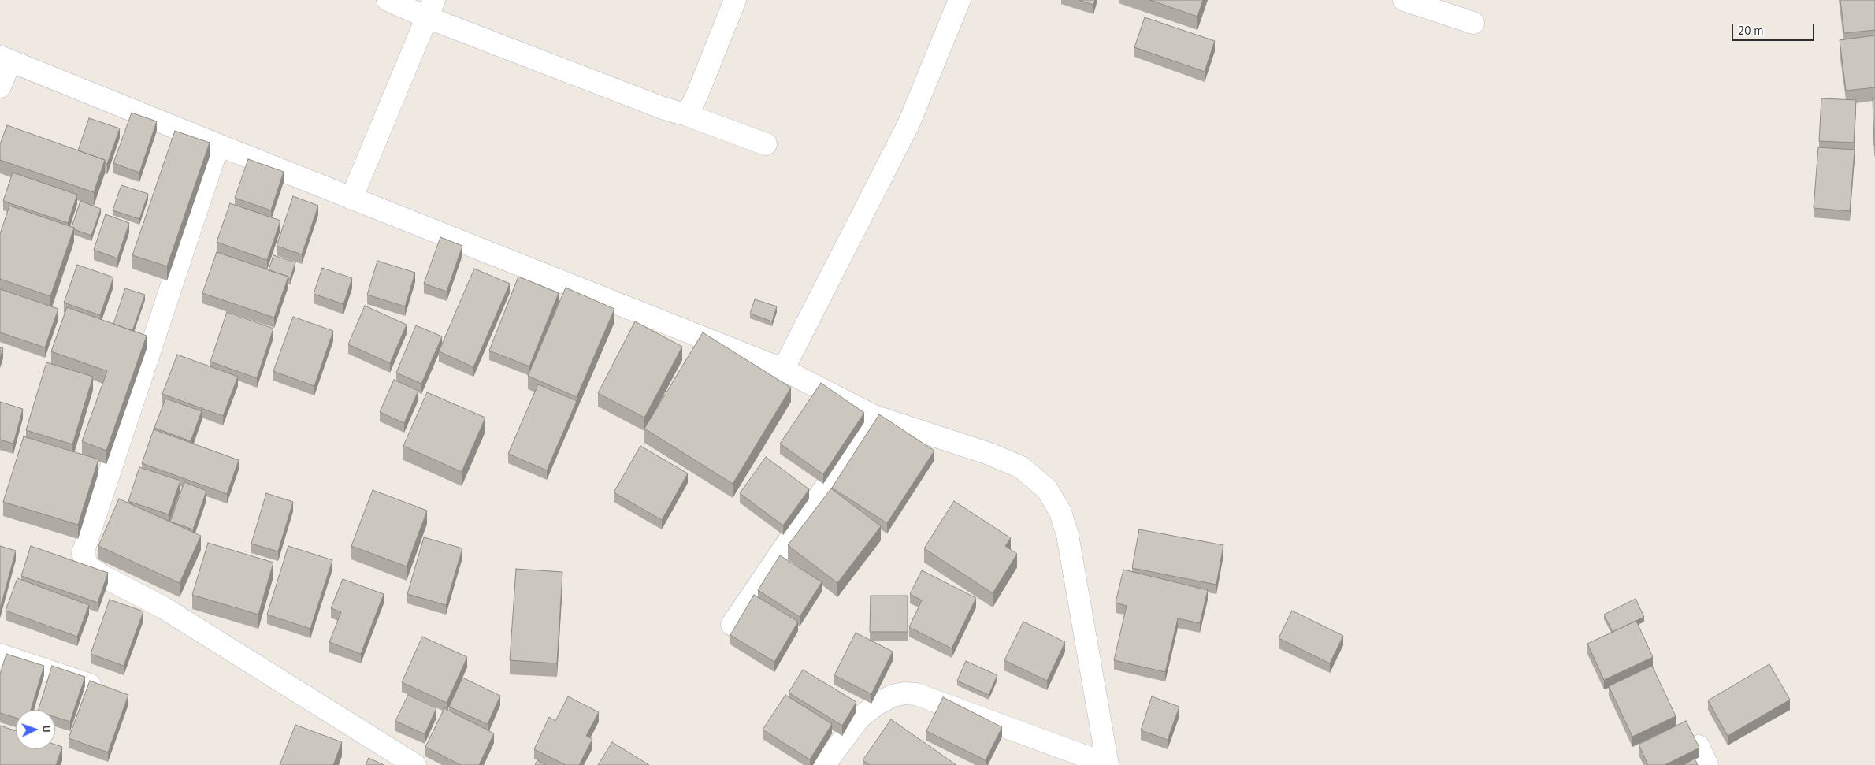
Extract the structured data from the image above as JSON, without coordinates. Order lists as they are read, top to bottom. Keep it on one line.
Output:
{"scale_bar":"20 m","north":"right"}
